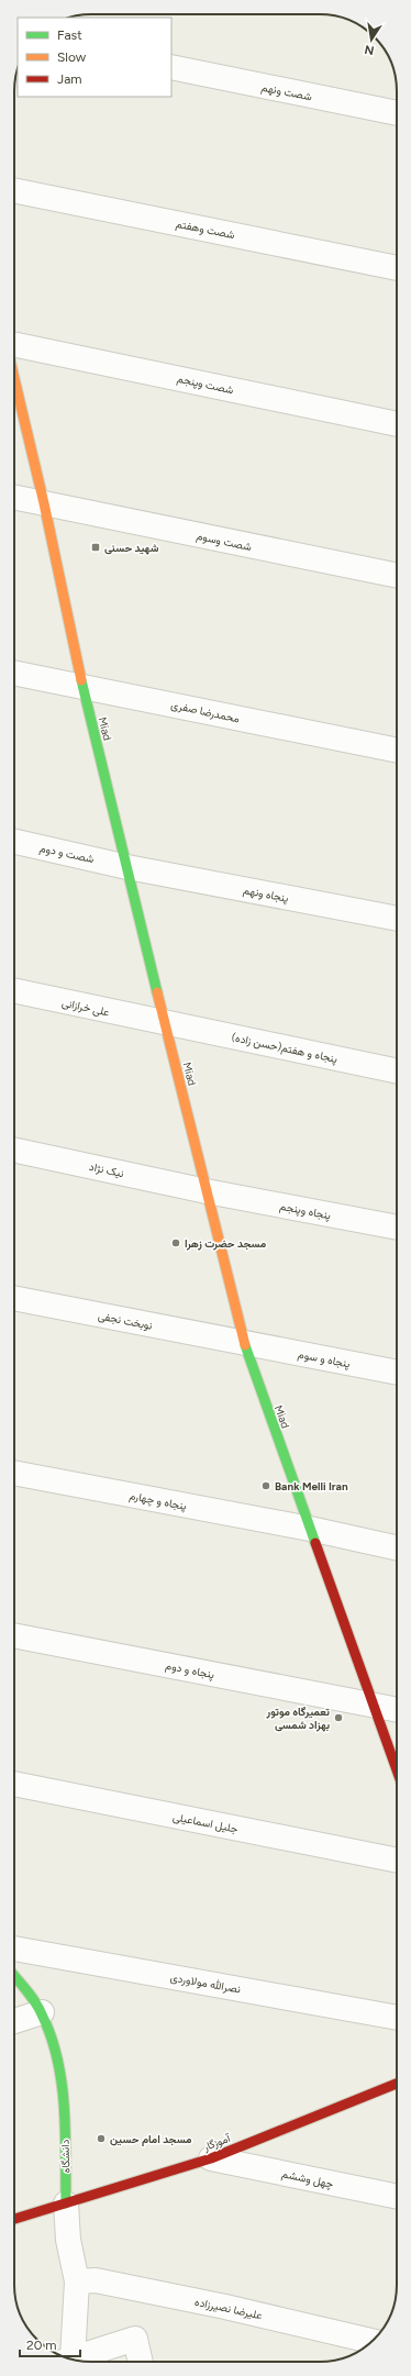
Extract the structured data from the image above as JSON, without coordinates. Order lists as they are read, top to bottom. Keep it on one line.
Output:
{"streets":{"street":["شصت ونهم","شصت وهفتم","شصت وپنجم","شصت وسوم","محمدرضا صفری","Miad","شصت و دوم","پنجاه ونهم","علی خرازانی","(حسن زاده)پنجاه و هفتم","نیک نژاد","پنجاه وپنجم","نوبخت نجفی","پنجاه و سوم","پنجاه و چهارم","پنجاه و دوم","جلیل اسماعیلی","نصرالله مولاوردی","آموزگار","دانشگاه","چهل وششم","علیرضا نصیرزاده"]},"crossings":[["شصت وسوم","Miad"],["محمدرضا صفری","Miad"],["Miad","شصت و دوم"],["Miad","پنجاه ونهم"],["Miad","علی خرازانی"],["Miad","(حسن زاده)پنجاه و هفتم"],["Miad","نیک نژاد"],["Miad","پنجاه وپنجم"],["Miad","نوبخت نجفی"],["Miad","پنجاه و سوم"],["Miad","پنجاه و چهارم"],["Miad","پنجاه و دوم"],["شصت و دوم","پنجاه ونهم"],["علی خرازانی","(حسن زاده)پنجاه و هفتم"],["نیک نژاد","پنجاه وپنجم"],["نوبخت نجفی","پنجاه و سوم"],["آموزگار","دانشگاه"],["آموزگار","چهل وششم"],["دانشگاه","علیرضا نصیرزاده"]],"places":{"transit":["شهید حسنی"],"other":["مسجد حضرت زهرا","Bank Melli Iran","تعمیرگاه موتور بهزاد شمسی","مسجد امام حسین"]},"legend":["Fast","Slow","Jam"],"scale_bar":"20 m","north":"bottom"}
